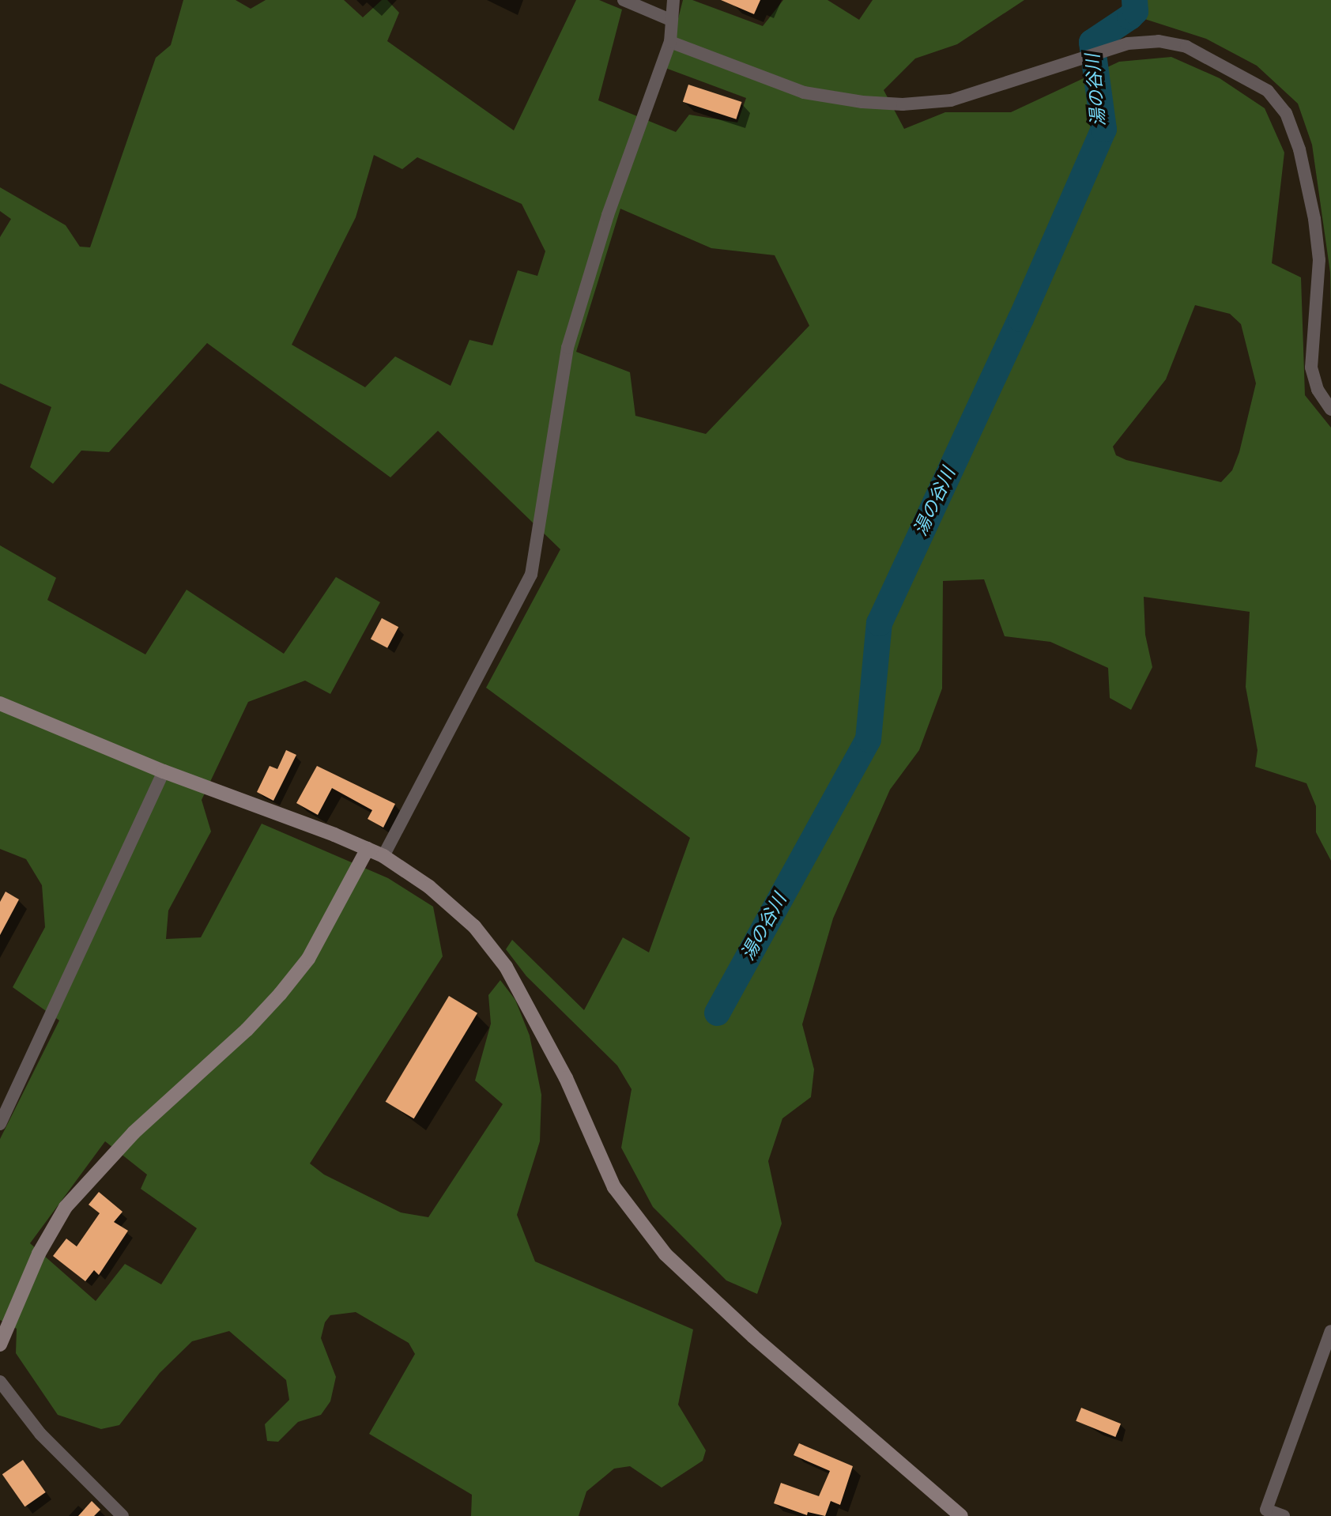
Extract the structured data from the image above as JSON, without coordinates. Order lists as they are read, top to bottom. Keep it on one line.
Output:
{"water":["湯の谷川"]}
